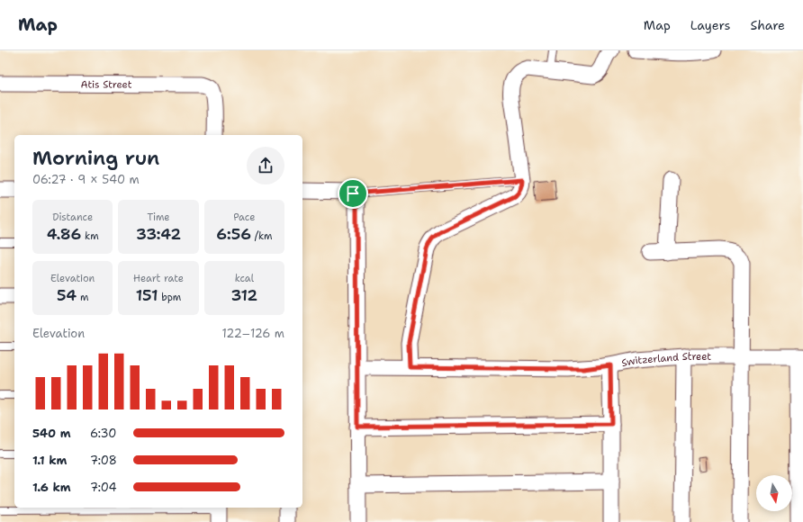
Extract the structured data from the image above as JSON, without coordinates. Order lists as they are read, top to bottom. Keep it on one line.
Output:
{"streets":{"street":["Atis Street","Switzerland Street"]},"north":"bottom","page":{"header":"Map","nav":["Map","Layers","Share"],"heading":["Morning run","06:27 · 9 × 540 m"],"stats":[["Distance","4.86 km"],["Time","33:42"],["Pace","6:56 /km"],["Elevation","54 m"],["Heart rate","151 bpm"],["kcal","312"]],"chart":["Elevation","122–126 m"],"list":[{"name":"540 m","note":"6:30"},{"name":"1.1 km","note":"7:08"},{"name":"1.6 km","note":"7:04"}]}}
